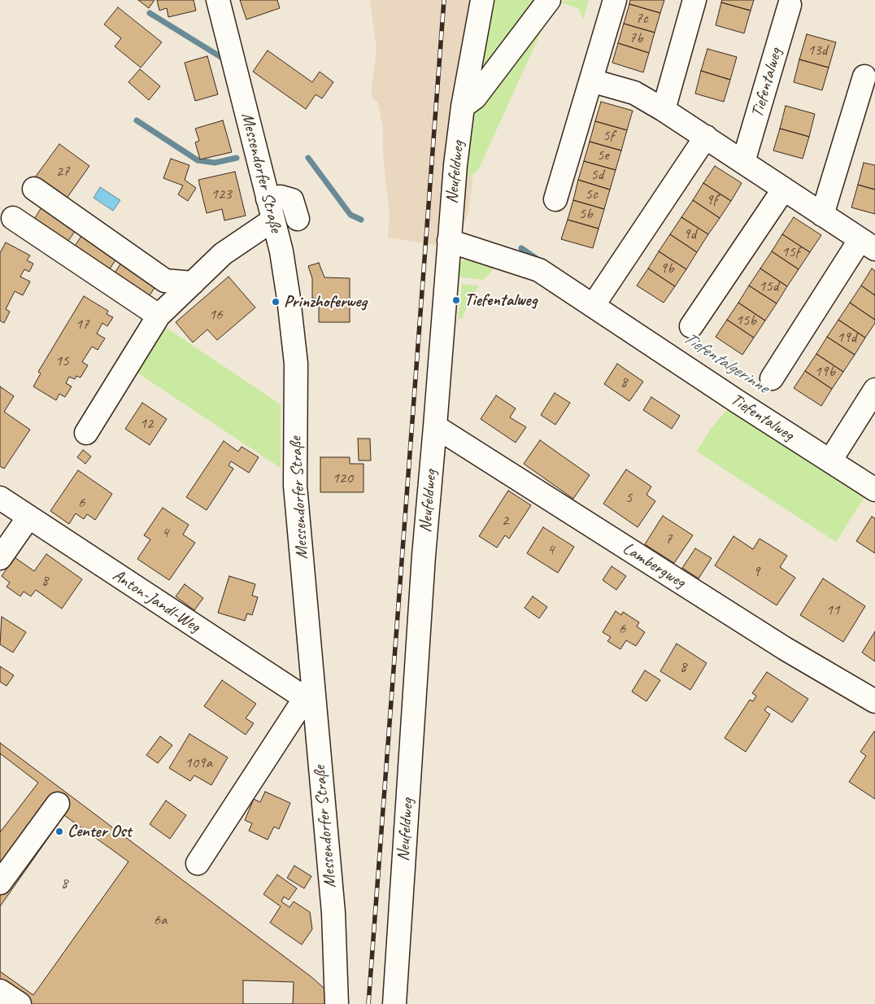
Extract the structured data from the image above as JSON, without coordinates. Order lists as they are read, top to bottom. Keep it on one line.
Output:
{"streets":{"street":["Tiefentalweg","Messendorfer Straße","Neufeldweg","Lambergweg","Anton-Jandl-Weg"]},"crossings":[["Tiefentalweg","Neufeldweg"],["Messendorfer Straße","Anton-Jandl-Weg"],["Neufeldweg","Lambergweg"]],"water":["Tiefentalgerinne"],"places":["Tiefentalweg","Prinzhoferweg","Center Ost"],"house_numbers":["7c","7b","13d","5f","5e","27","5d","123","5c","9f","5b","9d","15f","9b","15d","16","15b","17","19d","15","19b","8","12","120","5","6","2","4","7","4","9","8","11","6","8","109a","8","6a"]}
